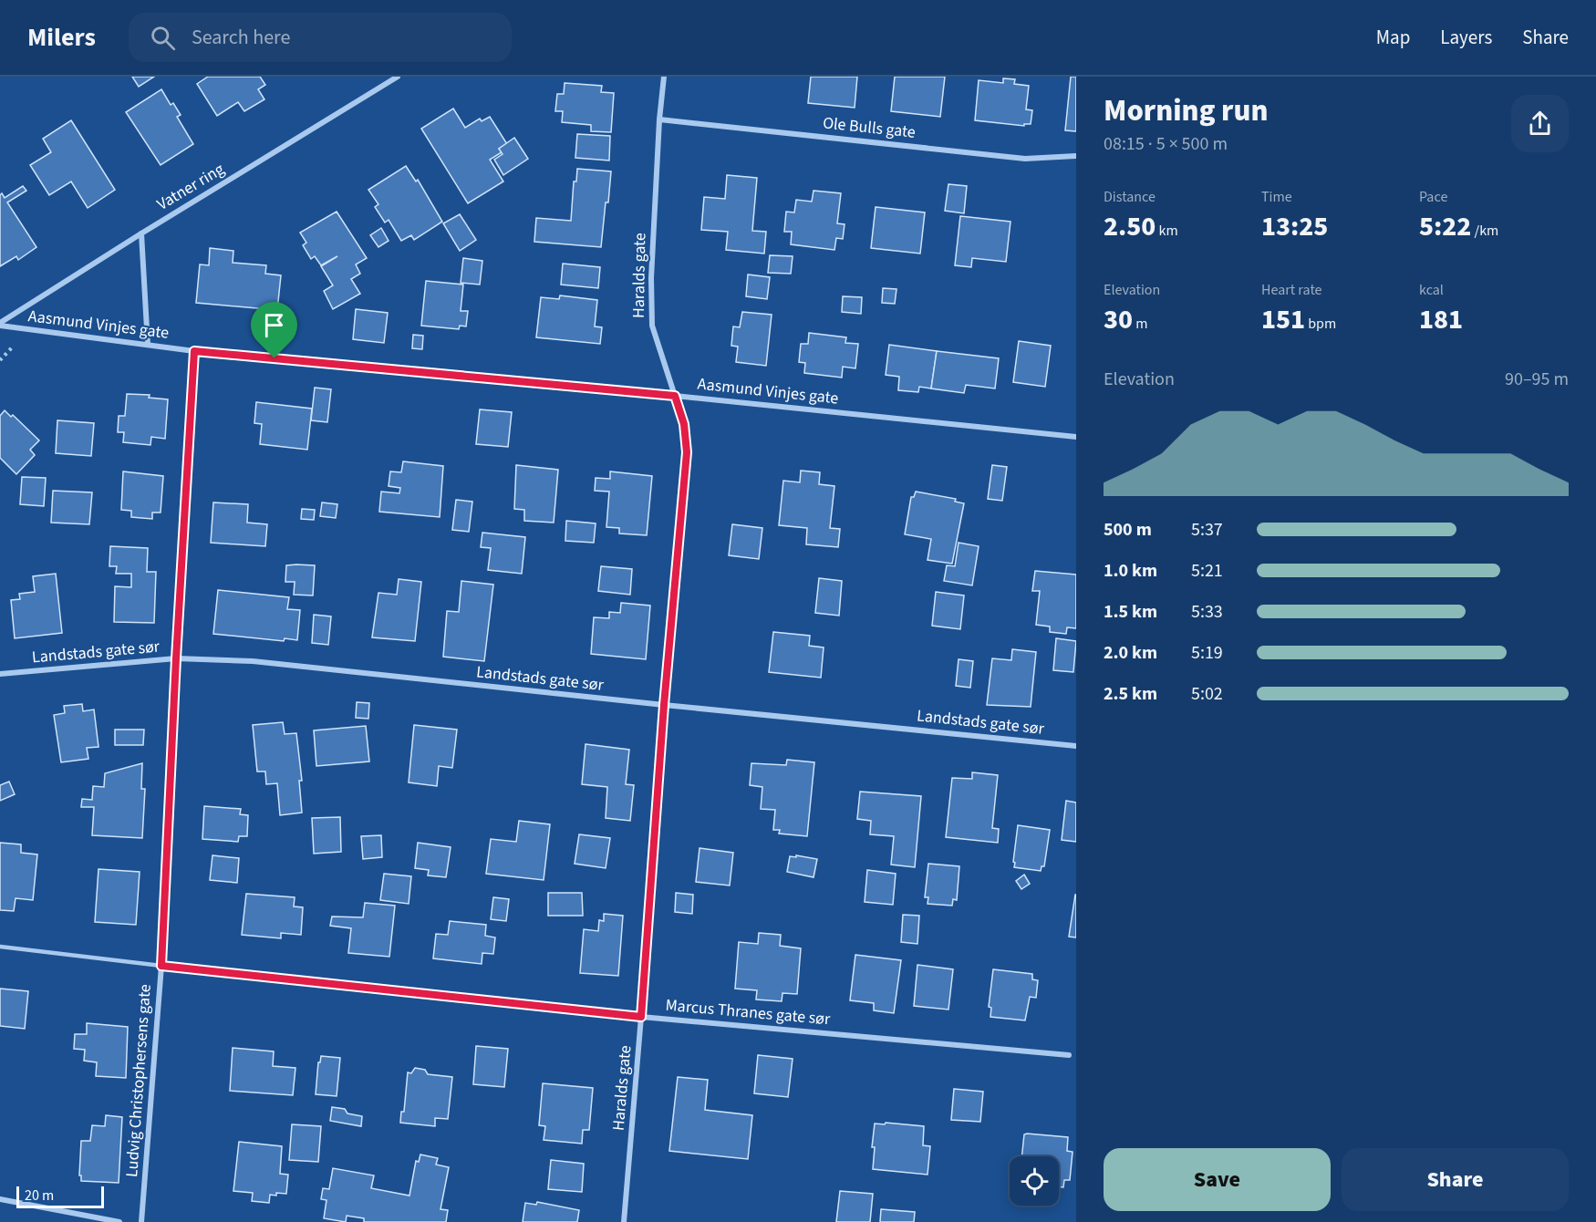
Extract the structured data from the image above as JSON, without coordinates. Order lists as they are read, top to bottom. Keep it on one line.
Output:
{"streets":{"street":["Ole Bulls gate","Vatner ring","Haralds gate","Aasmund Vinjes gate","Landstads gate sør","Marcus Thranes gate sør","Ludvig Christophersens gate"]},"crossings":[["Ole Bulls gate","Haralds gate"],["Vatner ring","Aasmund Vinjes gate"],["Haralds gate","Aasmund Vinjes gate"],["Haralds gate","Landstads gate sør"],["Haralds gate","Marcus Thranes gate sør"],["Aasmund Vinjes gate","Ludvig Christophersens gate"],["Landstads gate sør","Ludvig Christophersens gate"],["Marcus Thranes gate sør","Ludvig Christophersens gate"]],"scale_bar":"20 m","page":{"header":"Milers","search":"Search here","nav":["Map","Layers","Share"],"heading":["Morning run","08:15 · 5 × 500 m"],"stats":[["Distance","2.50 km"],["Time","13:25"],["Pace","5:22 /km"],["Elevation","30 m"],["Heart rate","151 bpm"],["kcal","181"]],"chart":["Elevation","90–95 m"],"list":[{"name":"500 m","note":"5:37"},{"name":"1.0 km","note":"5:21"},{"name":"1.5 km","note":"5:33"},{"name":"2.0 km","note":"5:19"},{"name":"2.5 km","note":"5:02"}],"buttons":["Save","Share"],"scale":"20 m"}}
